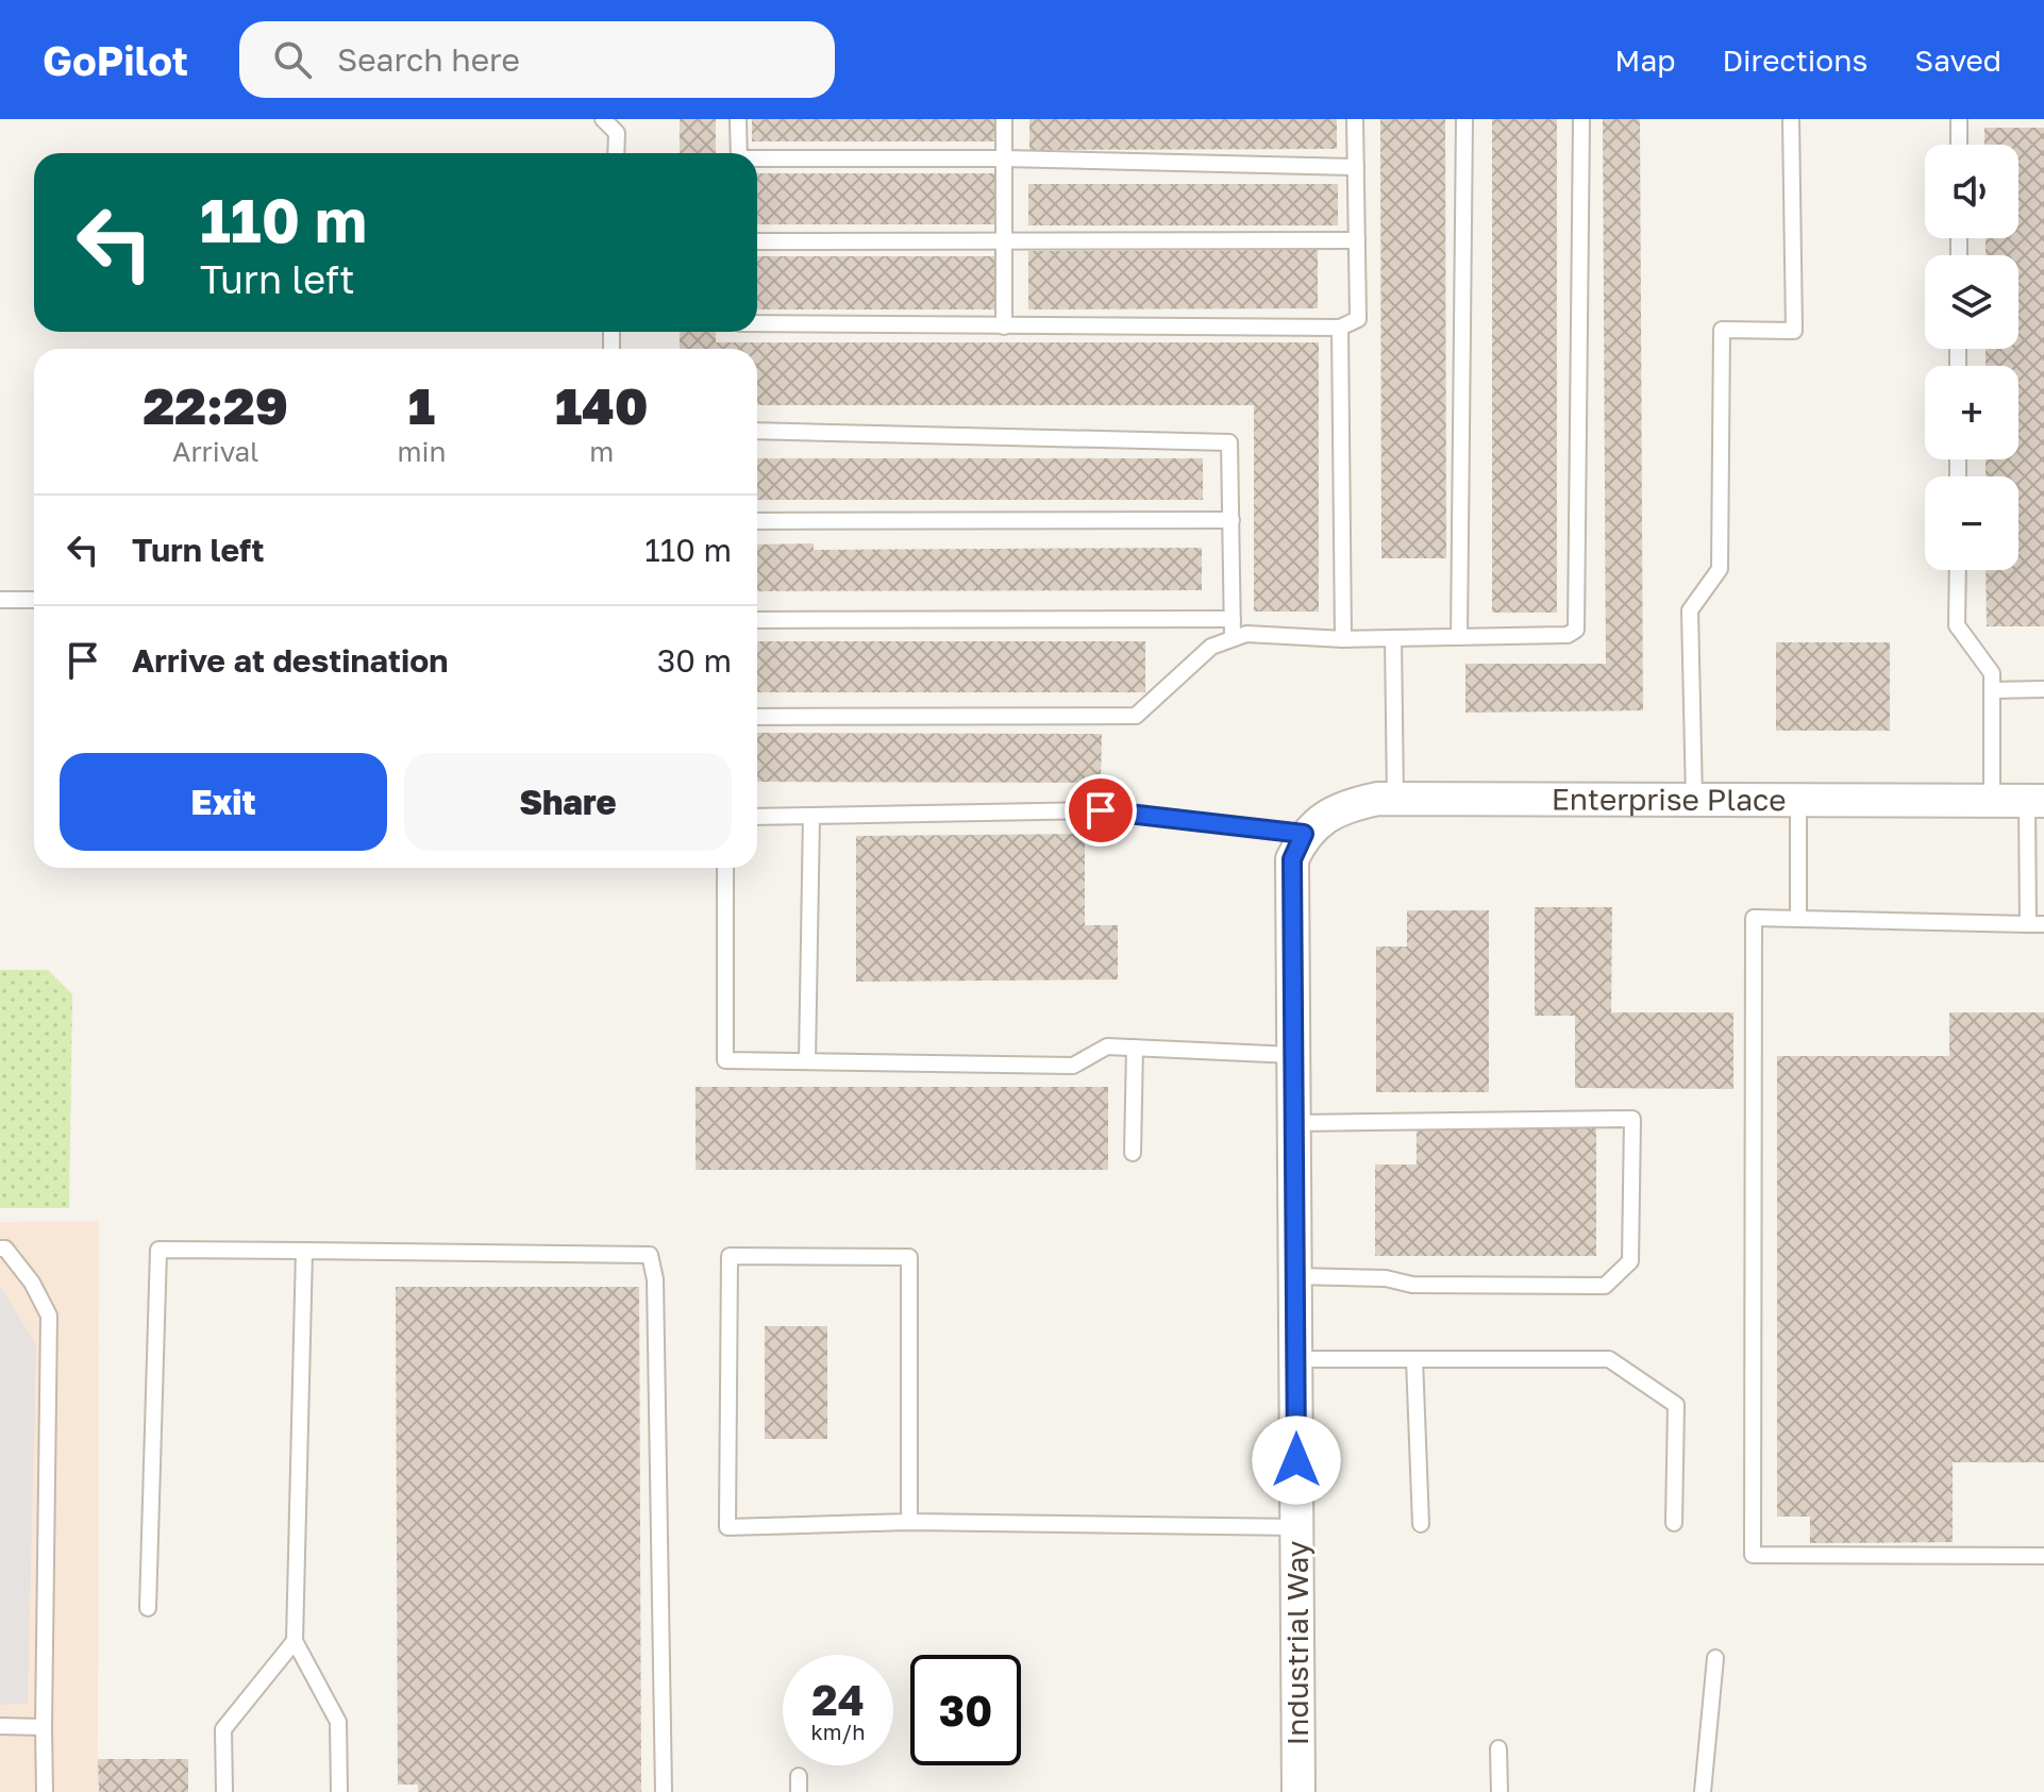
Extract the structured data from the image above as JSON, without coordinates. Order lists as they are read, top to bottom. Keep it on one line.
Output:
{"streets":{"street":["Enterprise Place","Industrial Way"]},"crossings":[["Enterprise Place","Industrial Way"]],"page":{"header":"GoPilot","search":"Search here","nav":["Map","Directions","Saved"],"map_buttons":["+","−"],"turn":["110 m","Turn left"],"eta":["22:29","Arrival","1","min","140","m"],"list":[{"name":"Turn left","value":"110 m"},{"name":"Arrive at destination","value":"30 m"}],"buttons":["Exit","Share"],"speed":"24 km/h","limit":"30"}}
